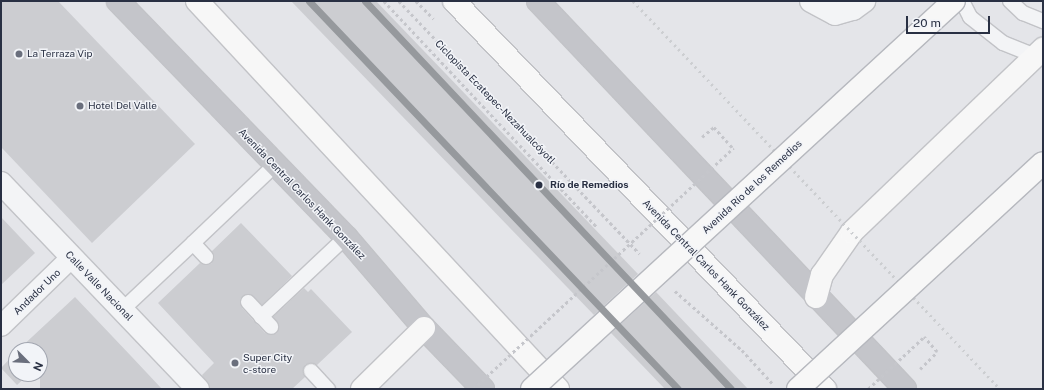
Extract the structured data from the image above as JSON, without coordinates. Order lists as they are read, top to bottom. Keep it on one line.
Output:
{"streets":{"highway":["Avenida Río de los Remedios","Avenida Central Carlos Hank González"],"street":["Calle Valle Nacional","Andador Uno"],"path":["Ciclopista Ecatepec-Nezahualcóyotl"]},"crossings":[["Calle Valle Nacional","Andador Uno"]],"places":["La Terraza Vip","Hotel Del Valle","Río de Remedios","Super City c-store"],"scale_bar":"20 m","north":"bottom right"}
